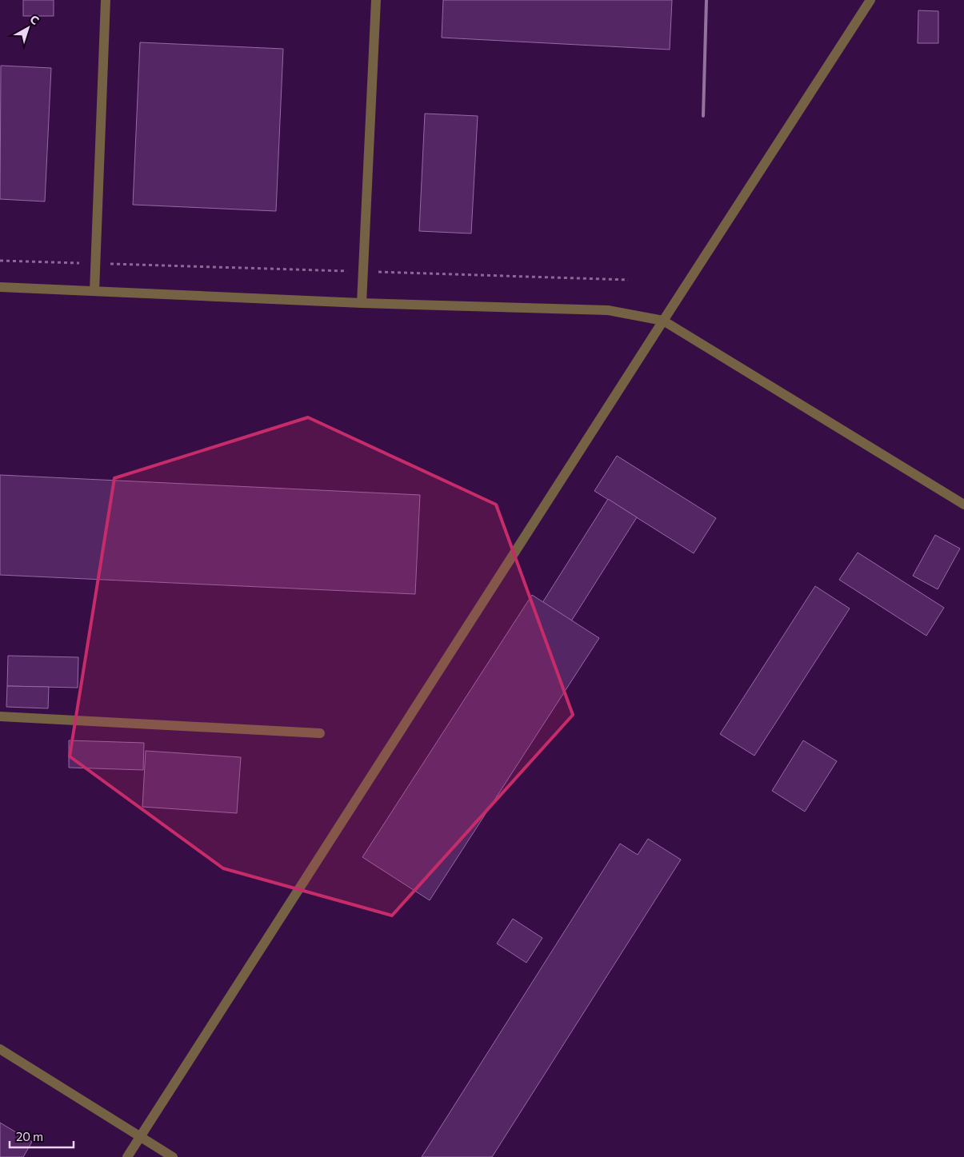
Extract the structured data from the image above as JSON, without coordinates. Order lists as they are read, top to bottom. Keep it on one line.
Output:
{"scale_bar":"20 m","north":"top right"}
